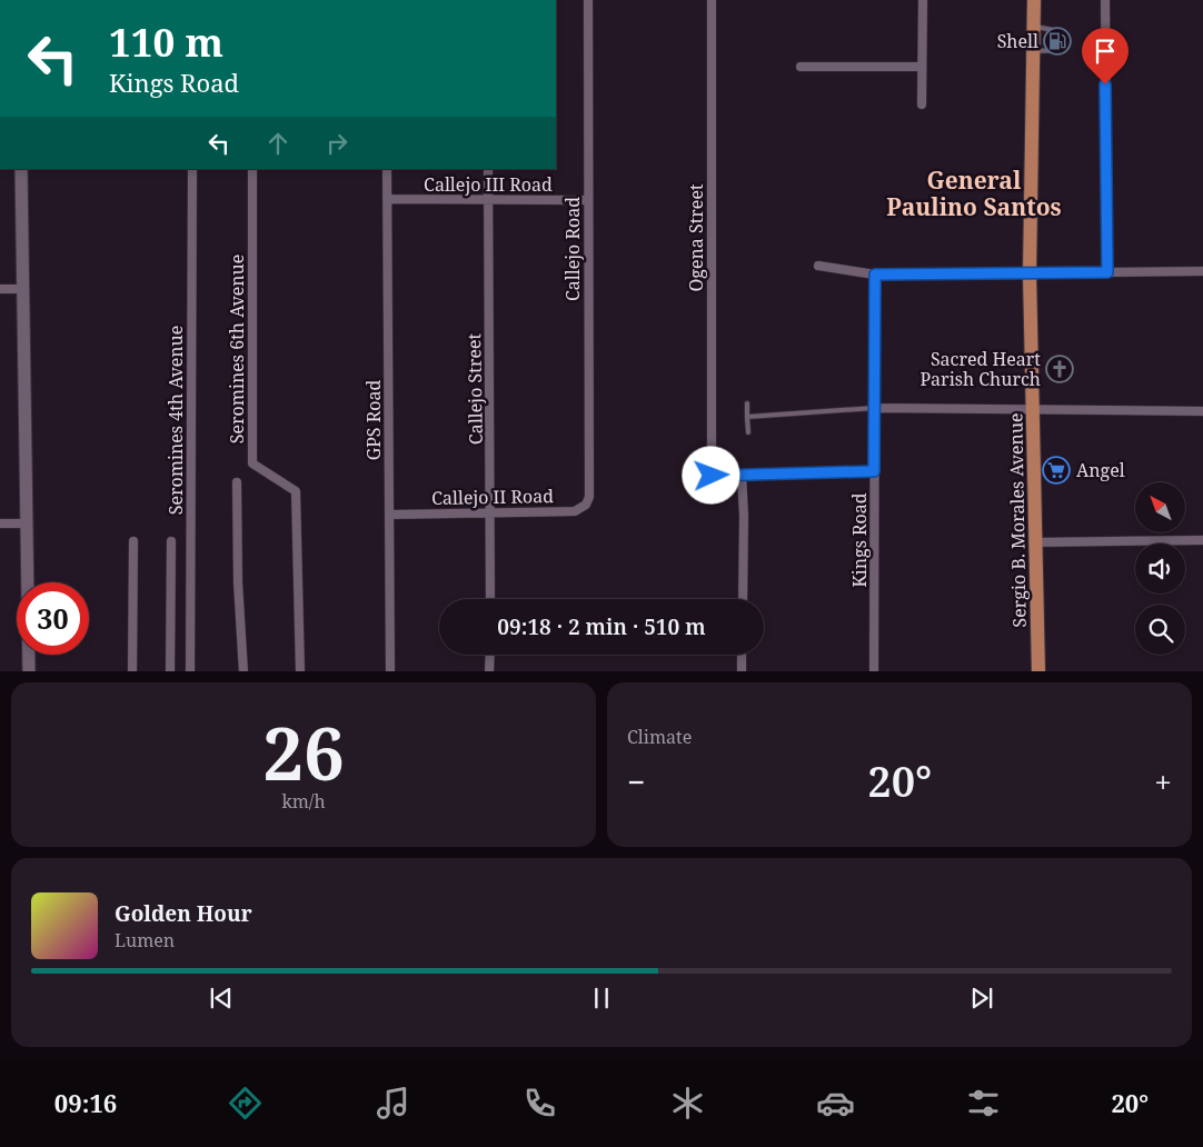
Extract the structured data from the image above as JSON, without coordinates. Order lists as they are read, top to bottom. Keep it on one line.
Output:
{"streets":{"main road":["Sergio B. Morales Avenue"],"street":["Callejo III Road","Ogena Street","Callejo Road","Seromines 6th Avenue","Callejo Street","Seromines 4th Avenue","GPS Road","Callejo II Road","Kings Road"]},"crossings":[["Callejo III Road","Callejo Road"],["Callejo III Road","Callejo Street"],["Callejo III Road","GPS Road"],["Callejo Road","Callejo II Road"],["Callejo Street","Callejo II Road"],["GPS Road","Callejo II Road"]],"districts":["General Paulino Santos"],"places":{"fuel station":["Shell"],"church":["Sacred Heart Parish Church"],"supermarket":["Angel"]},"north":"top left","page":{"turn":["110 m","Kings Road"],"limit":"30","trip":"09:18 · 2 min · 510 m","tile":[["26","km/h"],"Climate"],"heat":["−","20°","+"],"song":["Golden Hour","Lumen"],"tabs":["09:16","20°"]}}
